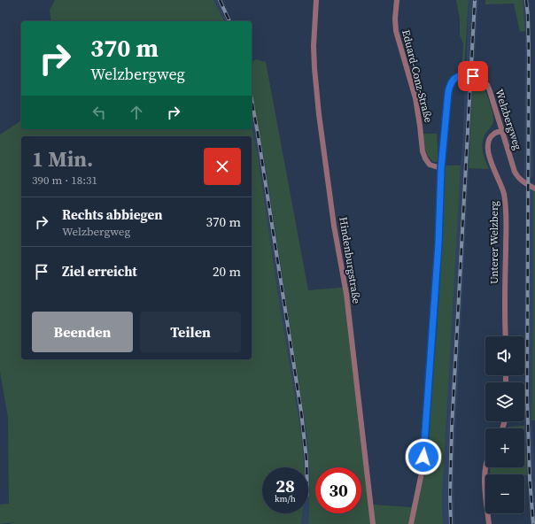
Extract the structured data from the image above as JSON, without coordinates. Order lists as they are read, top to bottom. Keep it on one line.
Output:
{"streets":{"street":["Eduard-Conz-Straße","Welzbergweg","Unterer Welzberg","Hindenburgstraße"]},"crossings":[["Eduard-Conz-Straße","Welzbergweg"],["Welzbergweg","Unterer Welzberg"]],"page":{"turn":["370 m","Welzbergweg"],"heading":["1 Min.","390 m · 18:31"],"list":[{"name":"Rechts abbiegen","note":"Welzbergweg","value":"370 m"},{"name":"Ziel erreicht","value":"20 m"}],"buttons":["Beenden","Teilen"],"map_buttons":["+","−"],"speed":"28 km/h","limit":"30"}}
